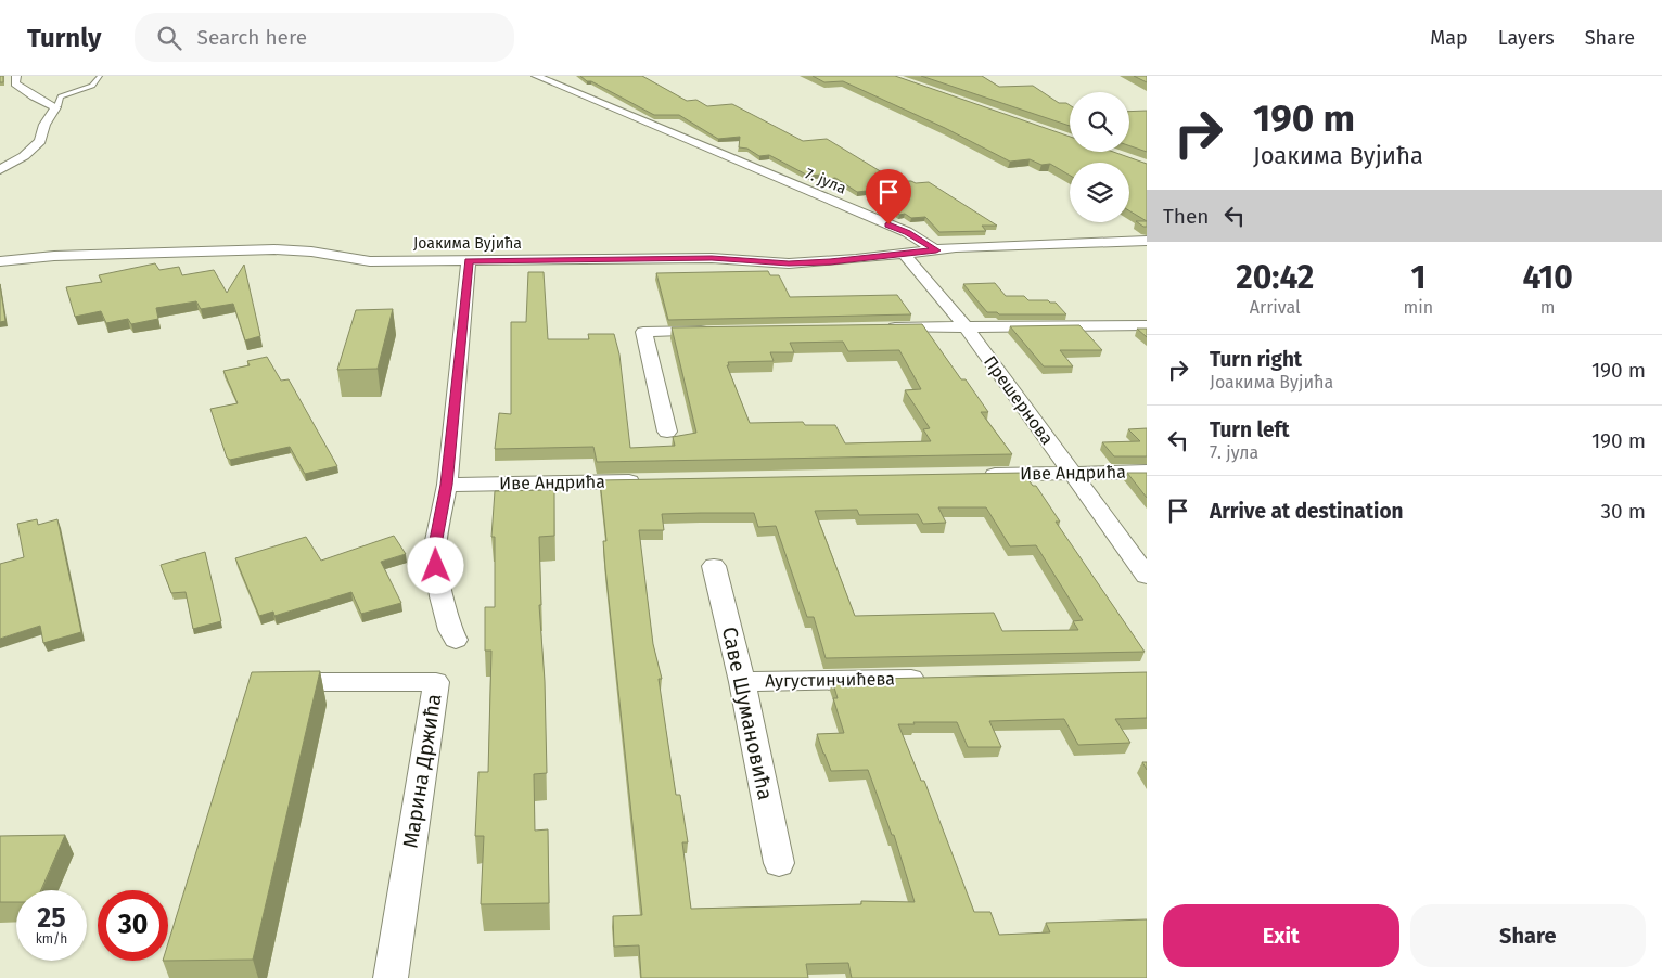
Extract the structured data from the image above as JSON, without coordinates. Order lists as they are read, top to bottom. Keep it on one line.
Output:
{"streets":{"street":["7. јула","Јоакима Вујића","Прешернова","Иве Андрића","Аугустинчићева","Саве Шумановића","Марина Држића"]},"crossings":[["7. јула","Јоакима Вујића"],["Јоакима Вујића","Прешернова"],["Прешернова","Иве Андрића"],["Аугустинчићева","Саве Шумановића"]],"page":{"header":"Turnly","search":"Search here","nav":["Map","Layers","Share"],"turn":["190 m","Јоакима Вујића"],"then":"Then","eta":["20:42","Arrival","1","min","410","m"],"list":[{"name":"Turn right","note":"Јоакима Вујића","value":"190 m"},{"name":"Turn left","note":"7. јула","value":"190 m"},{"name":"Arrive at destination","value":"30 m"}],"speed":"25 km/h","limit":"30","buttons":["Exit","Share"]}}
